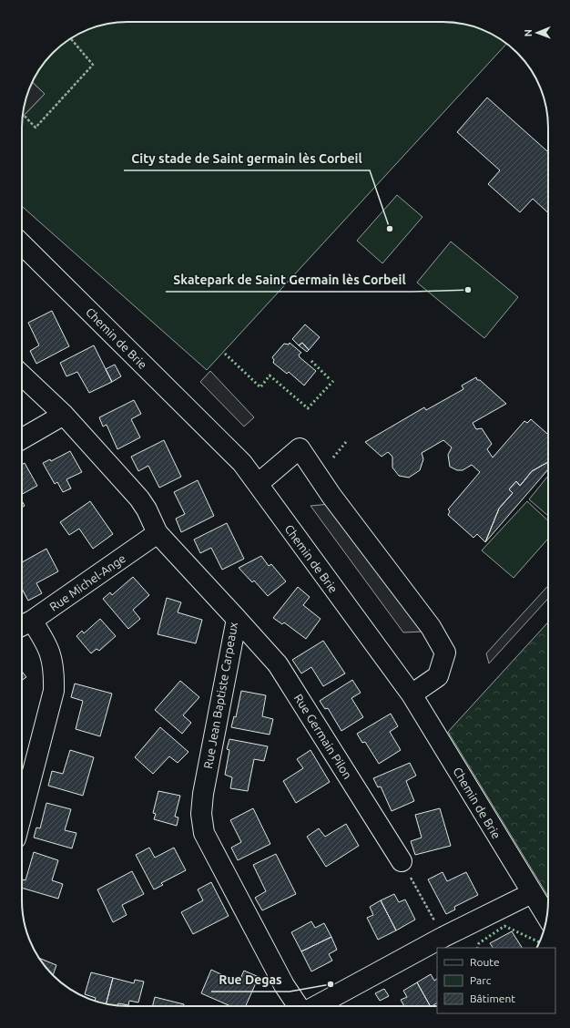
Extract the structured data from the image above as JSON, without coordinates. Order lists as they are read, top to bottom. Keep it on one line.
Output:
{"streets":{"street":["Chemin de Brie","Rue Michel-Ange","Rue Jean Baptiste Carpeaux","Rue Germain Pilon"]},"crossings":[["Rue Michel-Ange","Rue Jean Baptiste Carpeaux"],["Rue Jean Baptiste Carpeaux","Rue Germain Pilon"]],"places":["City stade de Saint germain lès Corbeil","Skatepark de Saint Germain lès Corbeil","Rue Degas"],"legend":["Route","Parc","Bâtiment"],"north":"left"}
